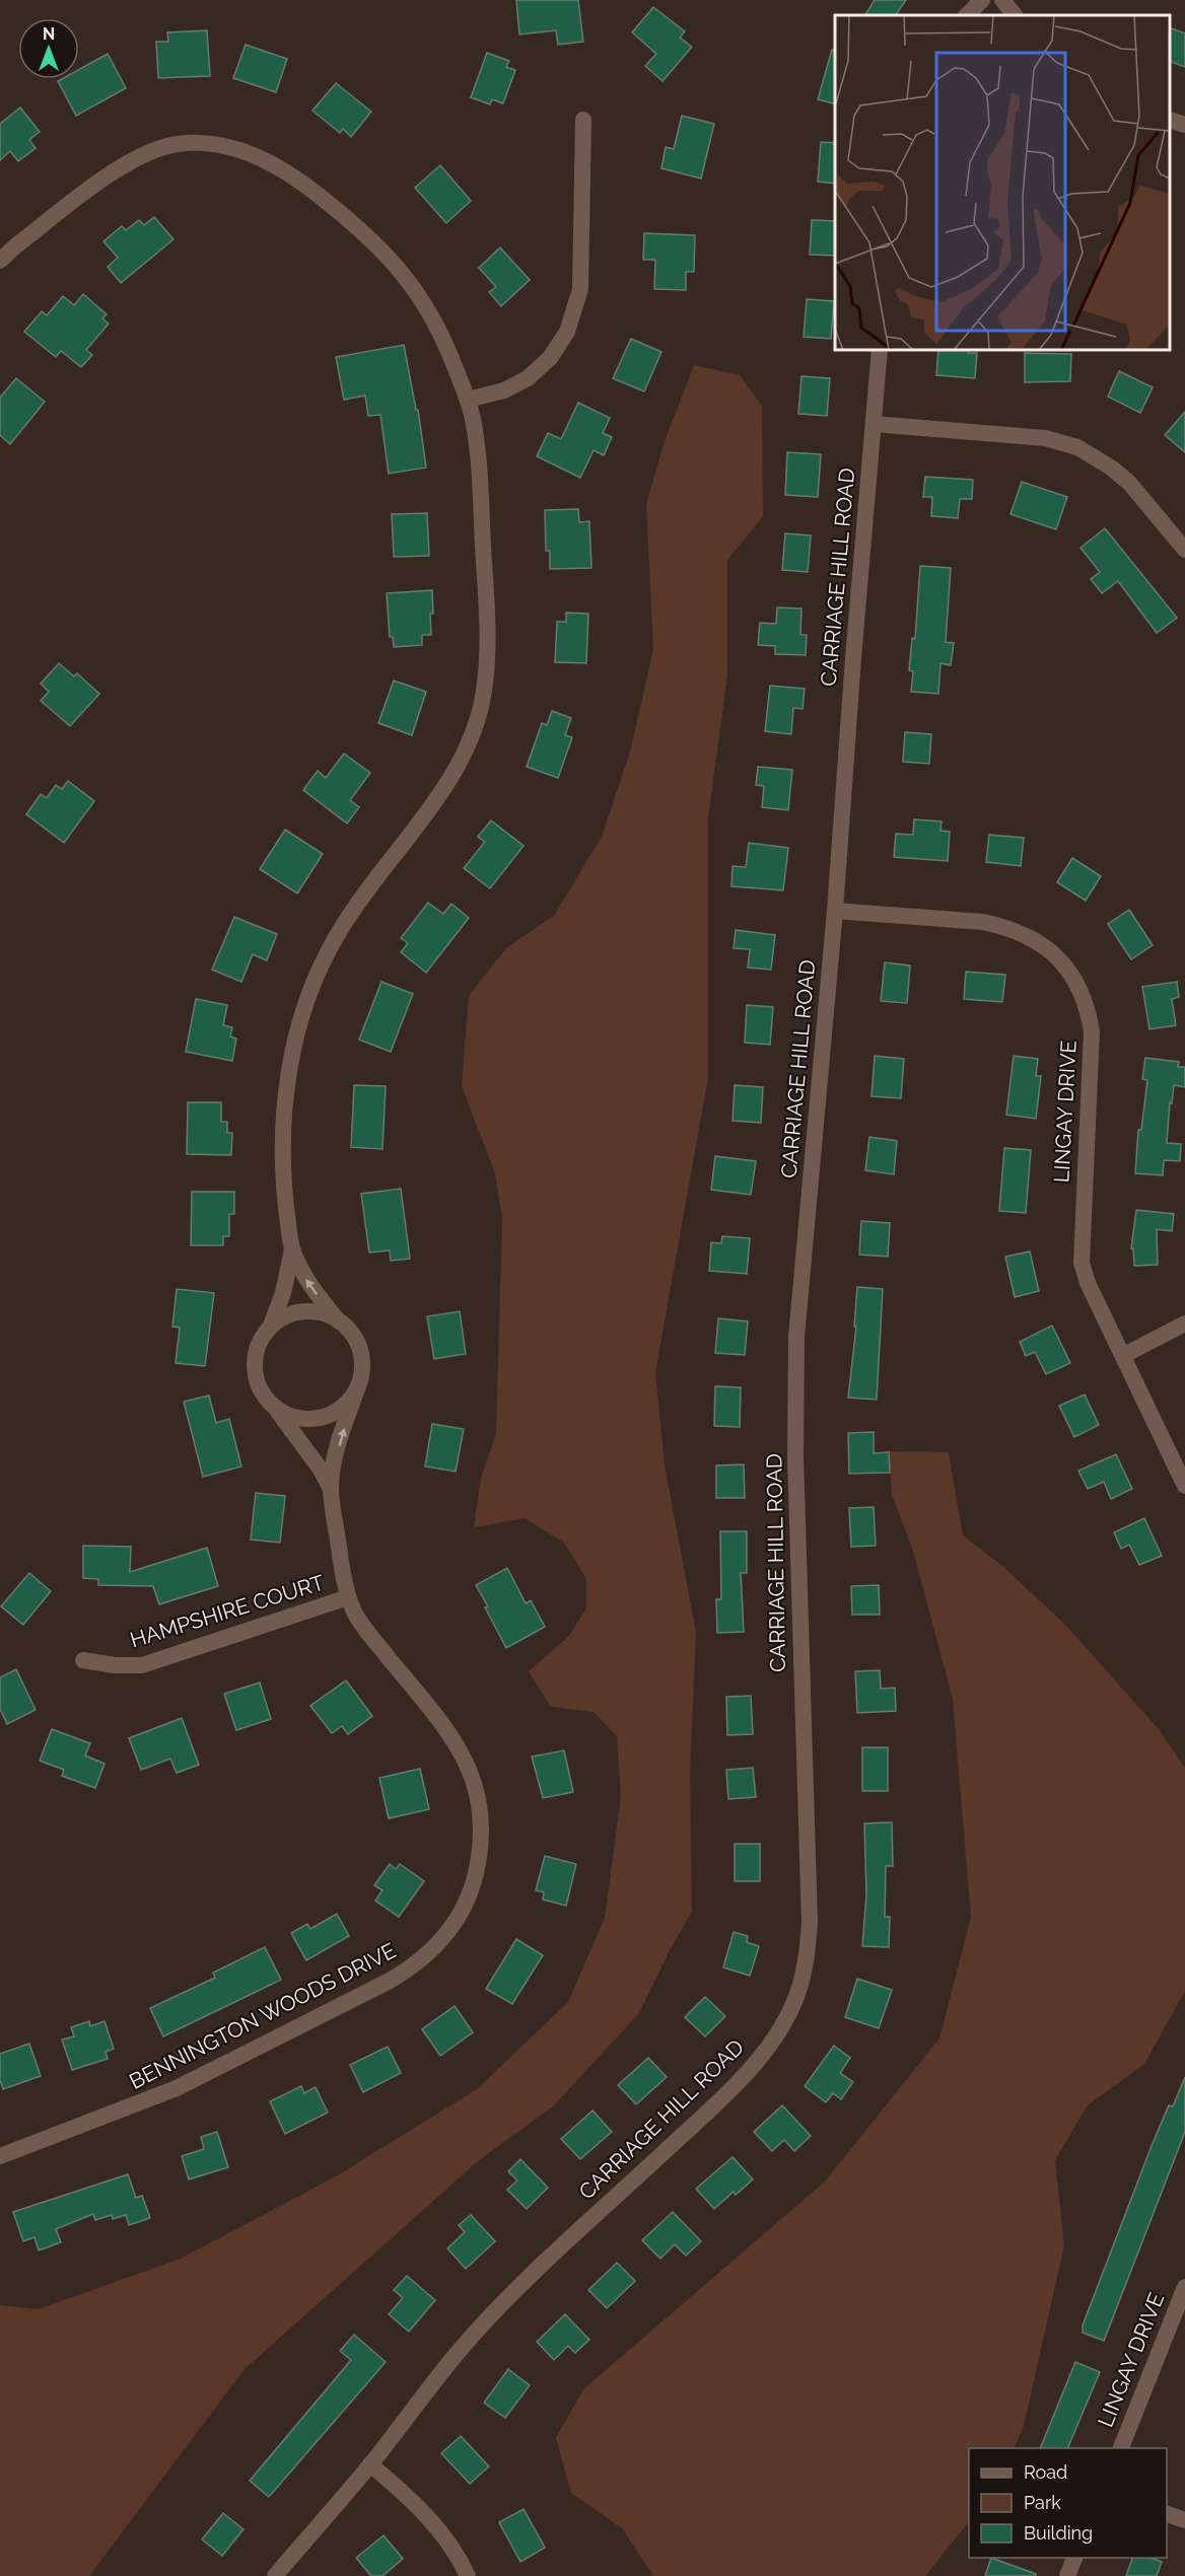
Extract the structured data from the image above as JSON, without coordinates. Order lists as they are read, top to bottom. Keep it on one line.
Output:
{"streets":{"street":["CARRIAGE HILL ROAD","LINGAY DRIVE","HAMPSHIRE COURT","BENNINGTON WOODS DRIVE"]},"crossings":[["CARRIAGE HILL ROAD","LINGAY DRIVE"],["HAMPSHIRE COURT","BENNINGTON WOODS DRIVE"]],"legend":["Road","Park","Building"],"north":"top"}
